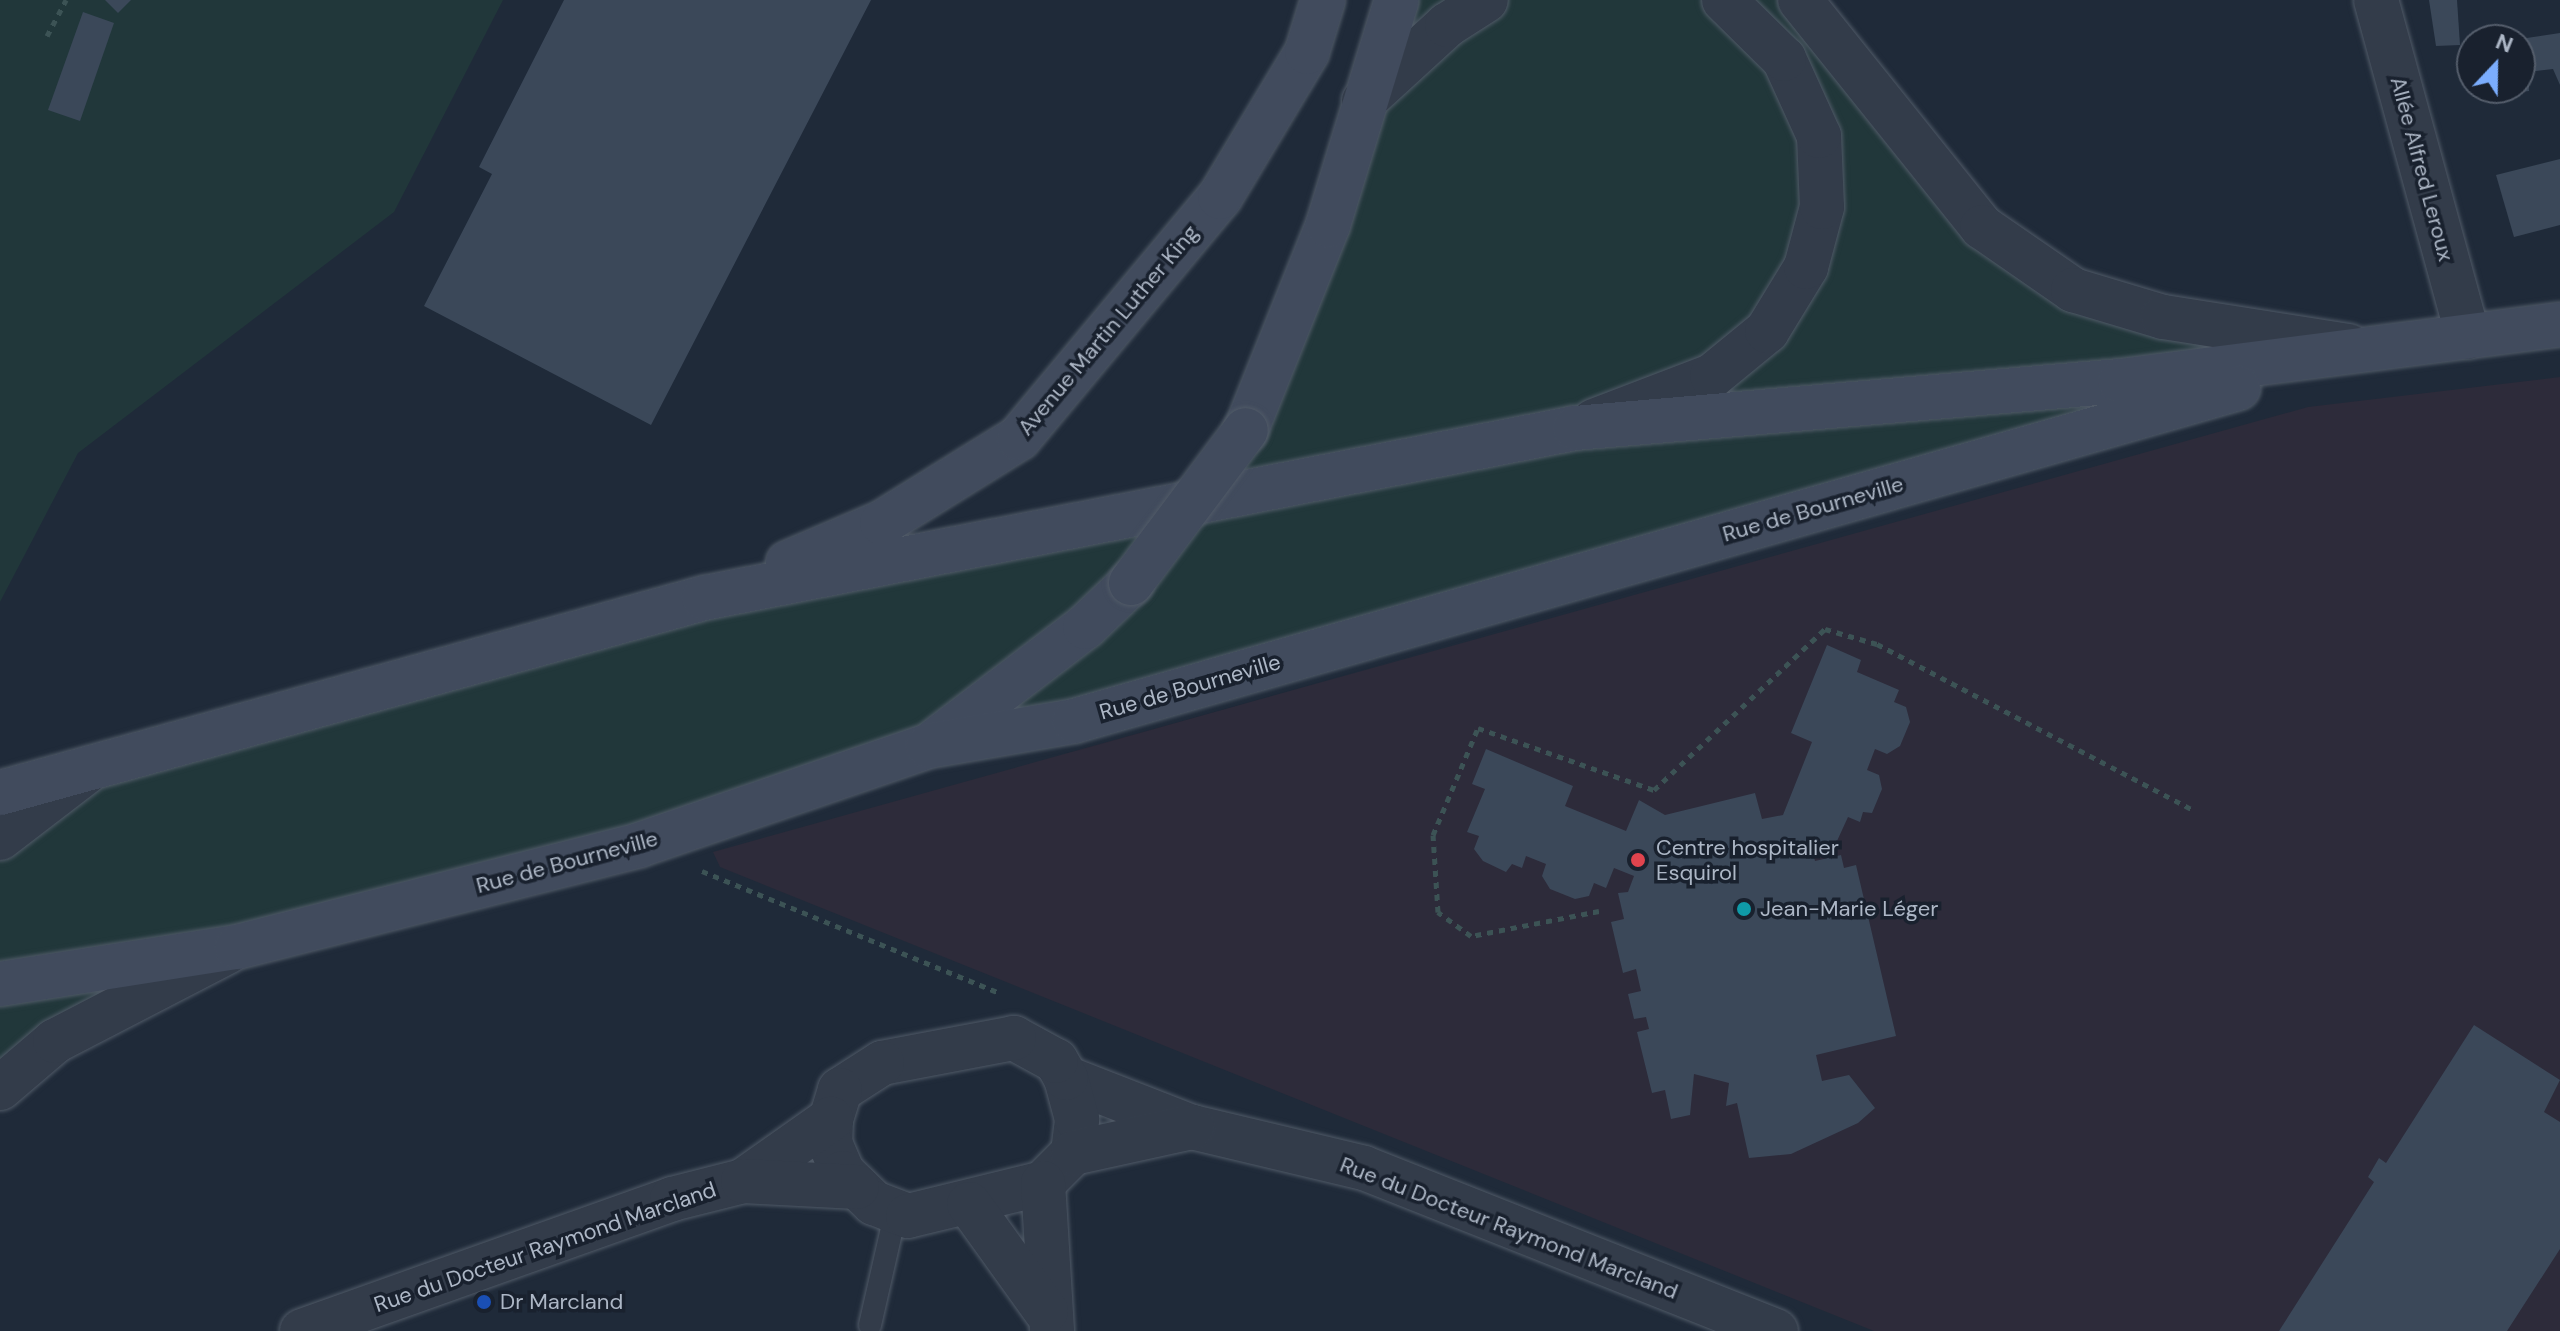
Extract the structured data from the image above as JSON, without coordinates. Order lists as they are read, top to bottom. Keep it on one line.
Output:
{"streets":{"main road":["Avenue Martin Luther King","Rue de Bourneville"],"street":["Allée Alfred Leroux","Rue du Docteur Raymond Marcland"]},"crossings":[["Allée Alfred Leroux","Rue de Bourneville"],["Avenue Martin Luther King","Rue de Bourneville"]],"places":["Centre hospitalier Esquirol","Jean-Marie Léger","Dr Marcland"],"north":"top"}
